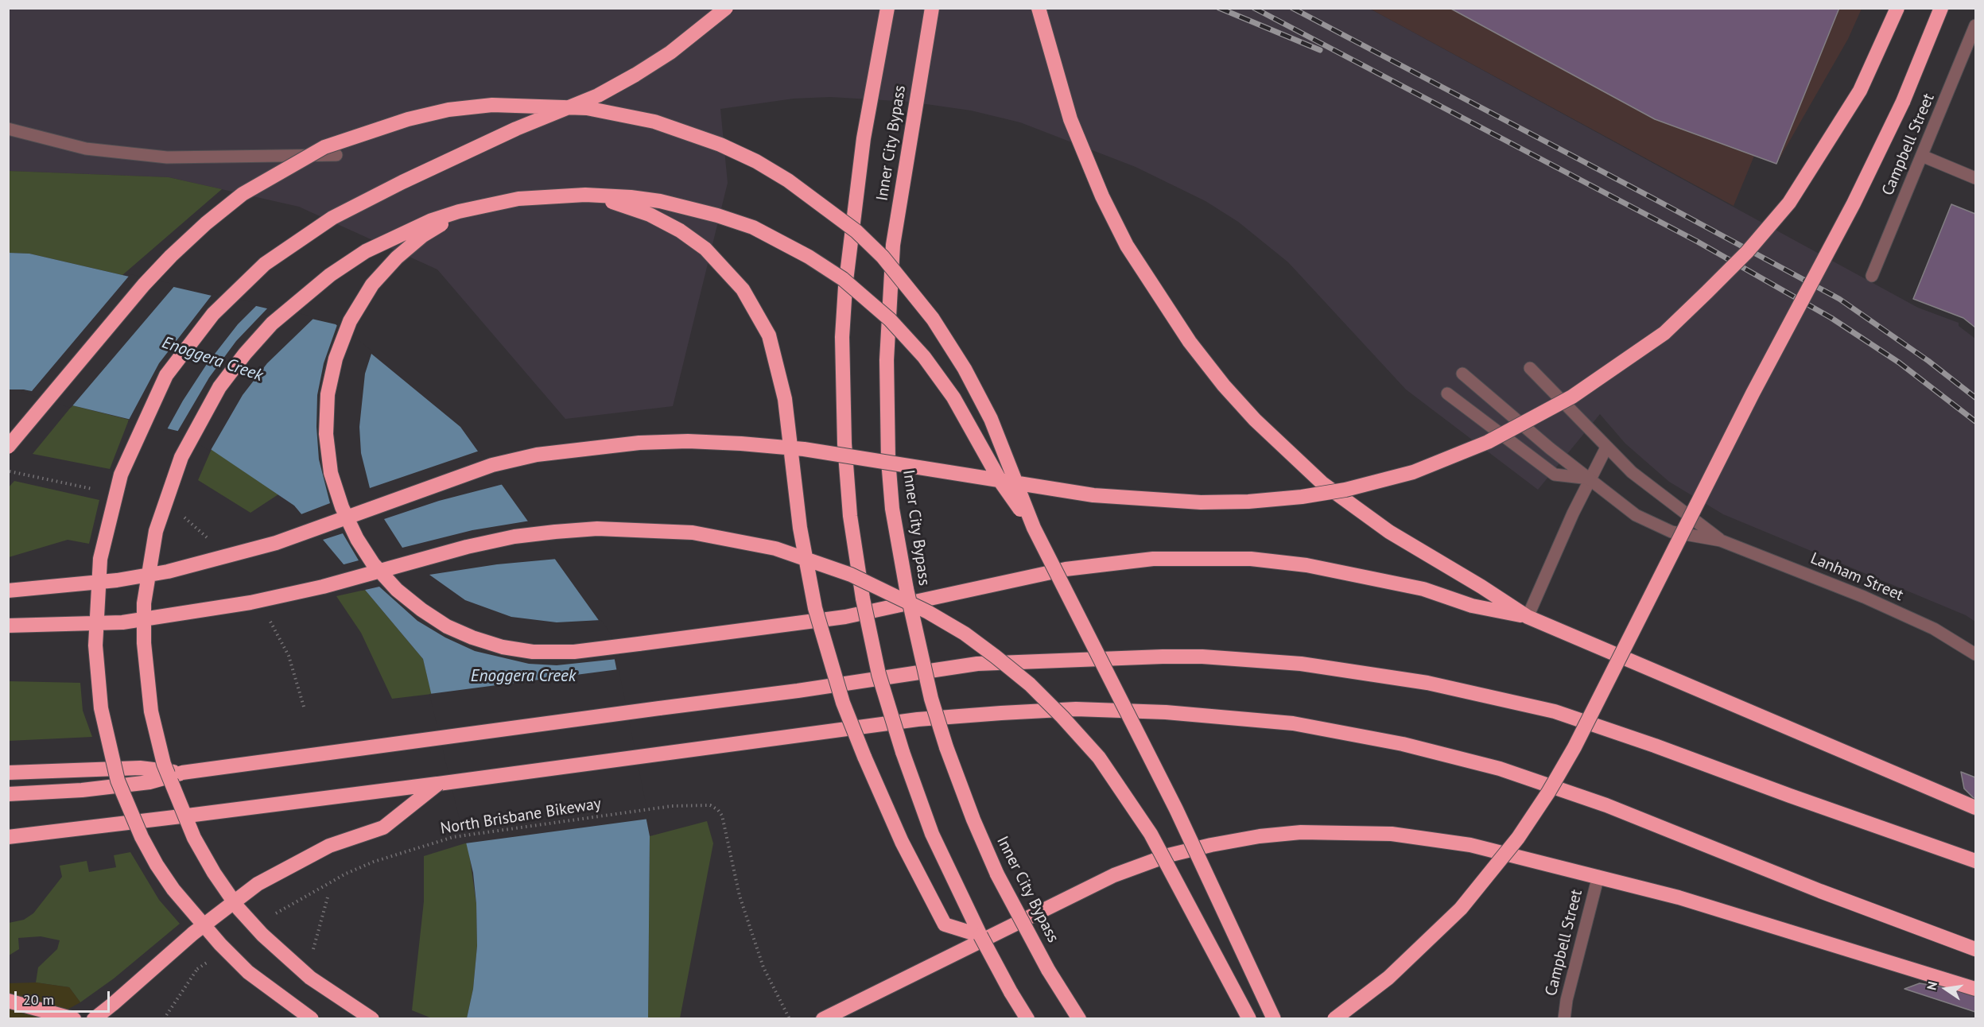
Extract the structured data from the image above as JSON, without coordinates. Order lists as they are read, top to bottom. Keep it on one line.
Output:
{"streets":{"highway":["Inner City Bypass"],"street":["Campbell Street","Lanham Street"],"path":["North Brisbane Bikeway"]},"water":["Enoggera Creek"],"scale_bar":"20 m","north":"left"}
